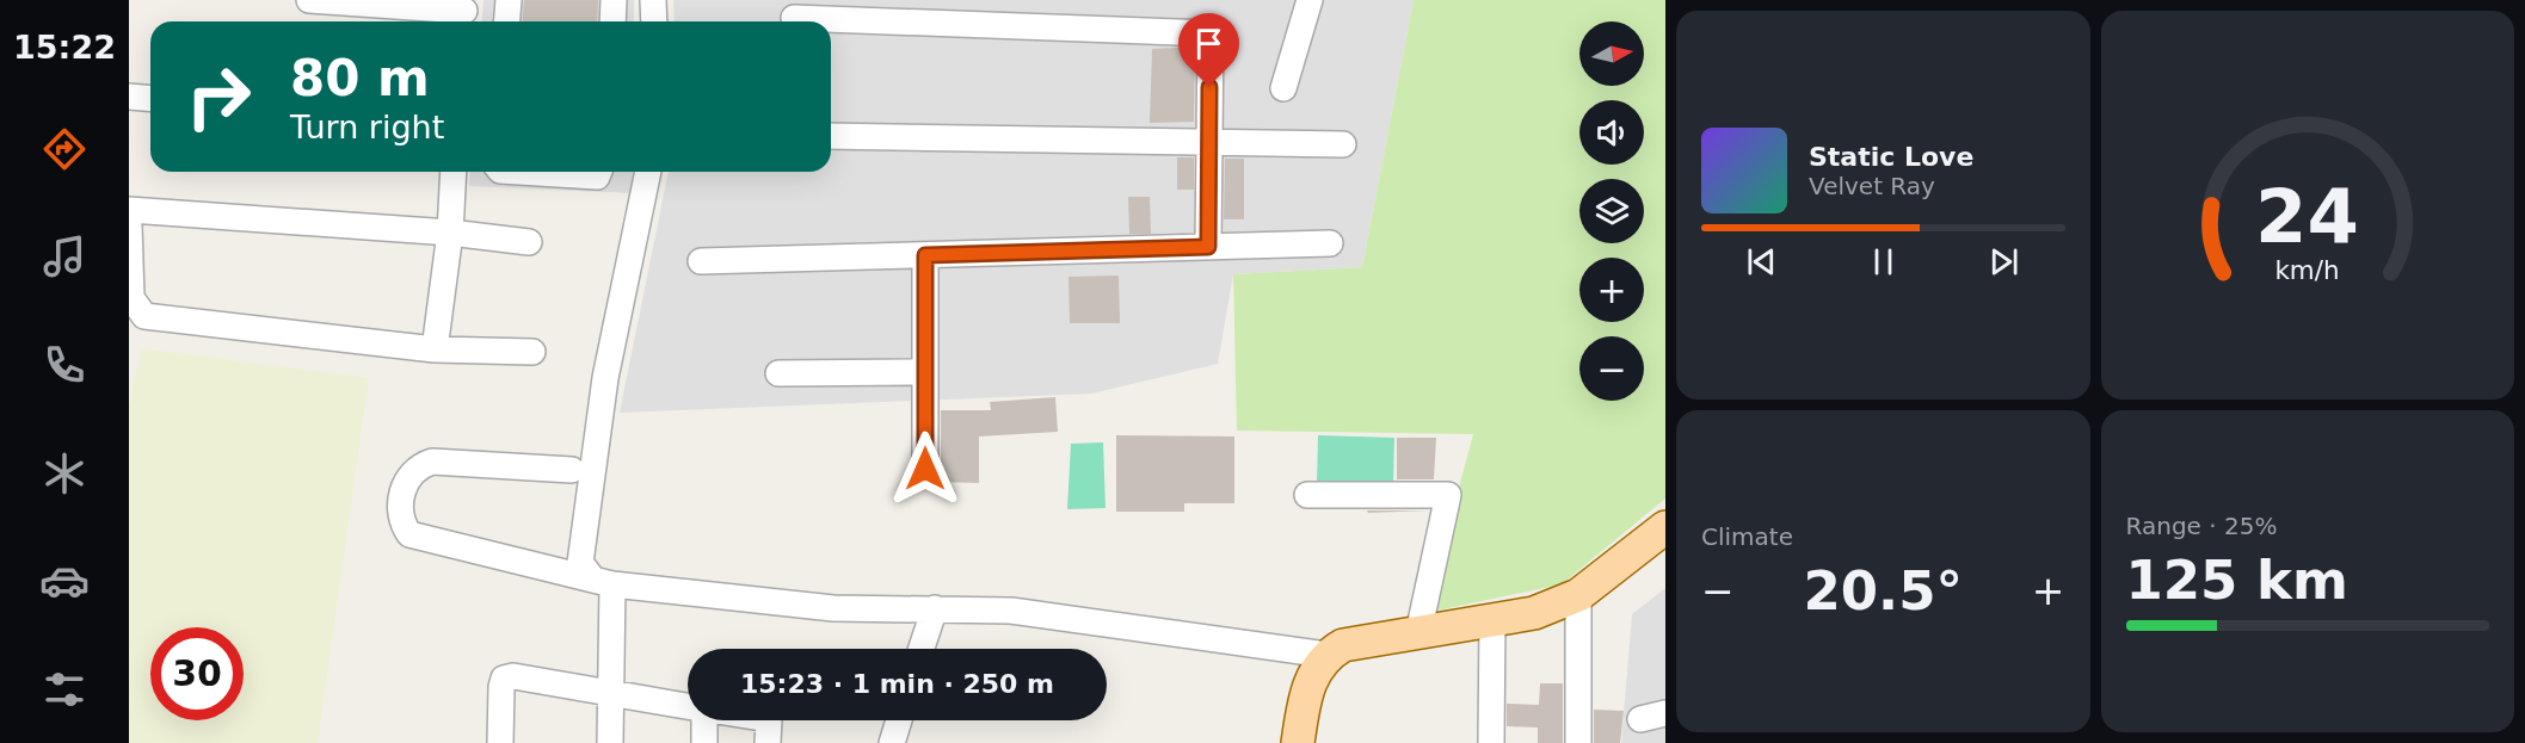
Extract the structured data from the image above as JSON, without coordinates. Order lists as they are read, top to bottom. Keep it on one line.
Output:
{"north":"right","page":{"tabs":"15:22","map_buttons":["+","−"],"turn":["80 m","Turn right"],"song":["Static Love","Velvet Ray"],"tile":["Climate",["Range · 25%","125 km"]],"heat":["−","20.5°","+"],"limit":"30","trip":"15:23 · 1 min · 250 m","gauge":["24","km/h"]}}
